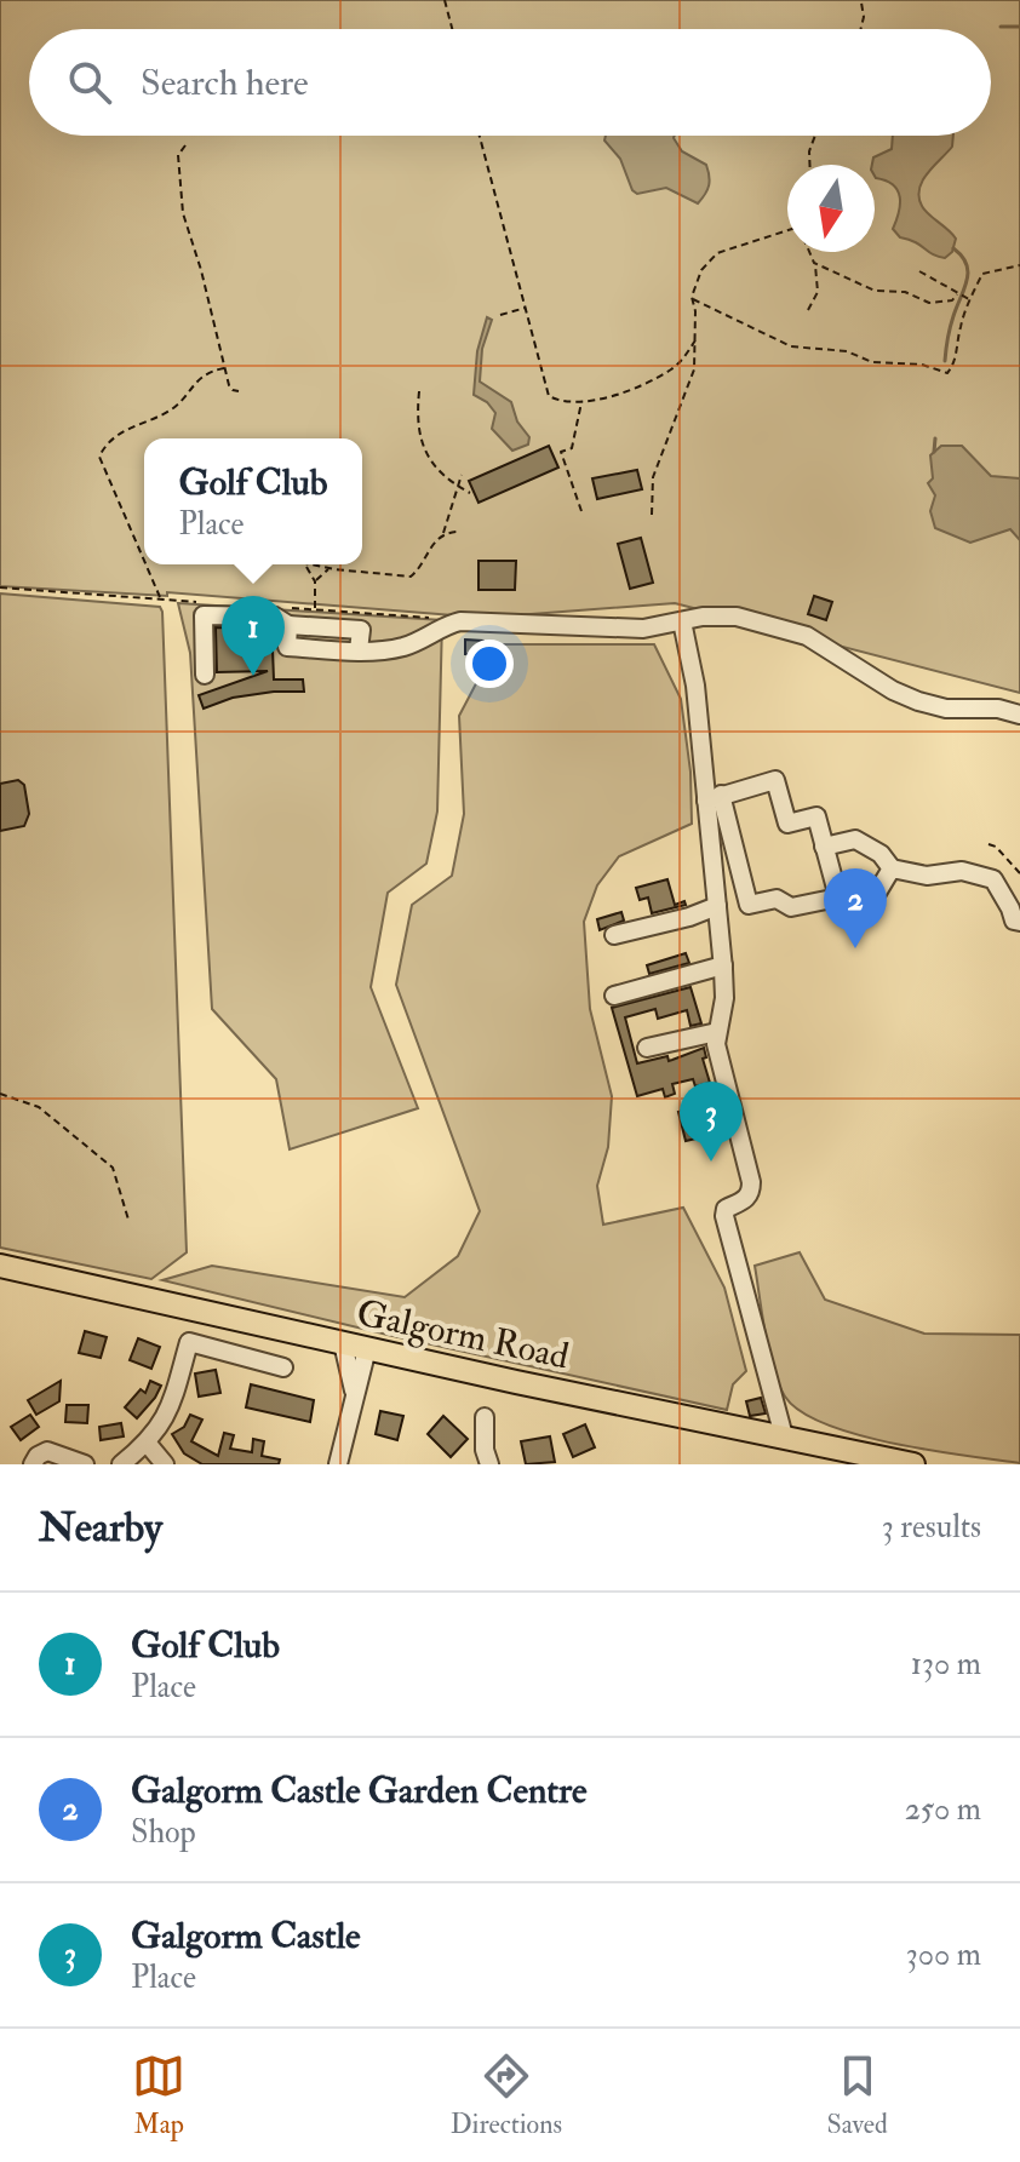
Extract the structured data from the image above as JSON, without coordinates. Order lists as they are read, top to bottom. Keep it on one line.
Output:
{"streets":{"main road":["Galgorm Road"]},"north":"bottom","page":{"search":"Search here","popup":["Golf Club","Place"],"pins":["1","2","3"],"heading":["Nearby","3 results"],"list":[{"mark":"1","name":"Golf Club","note":"Place","value":"130 m"},{"mark":"2","name":"Galgorm Castle Garden Centre","note":"Shop","value":"250 m"},{"mark":"3","name":"Galgorm Castle","note":"Place","value":"300 m"}],"nav":["Map","Directions","Saved"]}}
